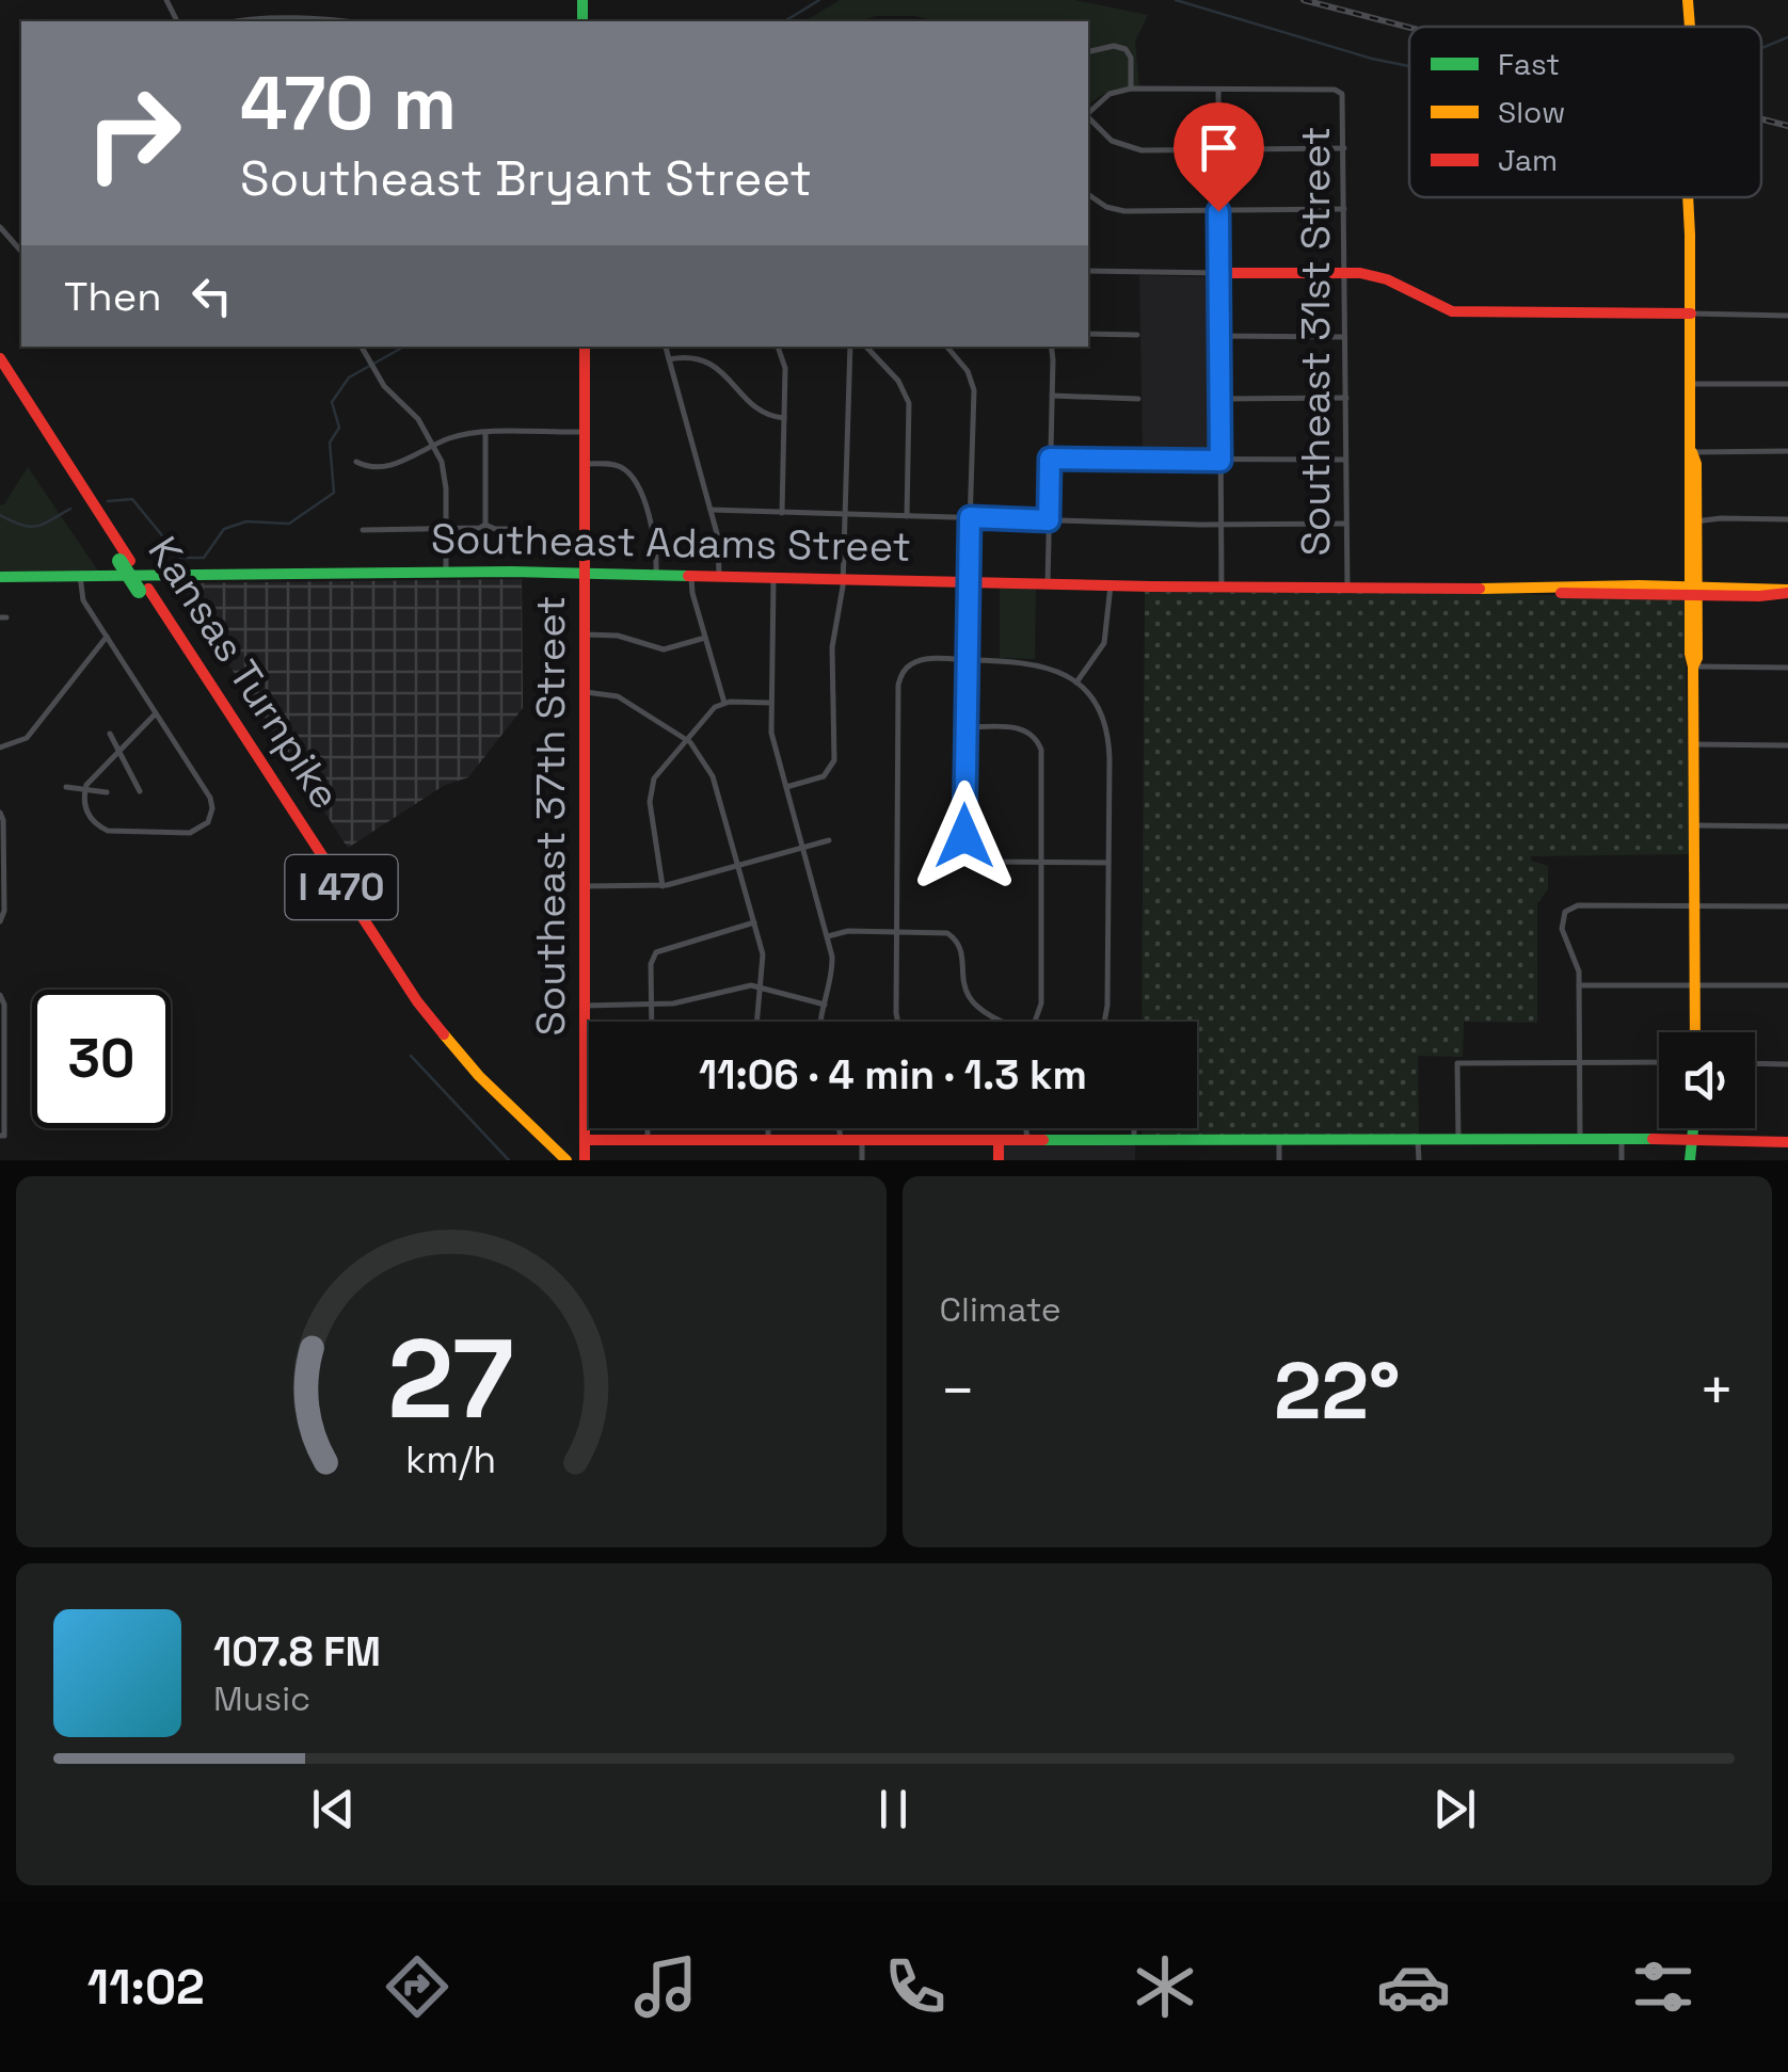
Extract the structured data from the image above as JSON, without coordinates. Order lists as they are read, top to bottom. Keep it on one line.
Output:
{"streets":{"main road":["Southeast Adams Street","Kansas Turnpike","Southeast 37th Street","I 470"],"street":["Southeast 31st Street"]},"crossings":[["Southeast 31st Street","Southeast Adams Street"],["Southeast Adams Street","Southeast 37th Street"]],"legend":["Fast","Slow","Jam"],"page":{"turn":["470 m","Southeast Bryant Street"],"then":"Then","limit":"30","trip":"11:06 · 4 min · 1.3 km","tile":"Climate","heat":["−","22°","+"],"song":["107.8 FM","Music"],"tabs":"11:02","gauge":["27","km/h"]}}
